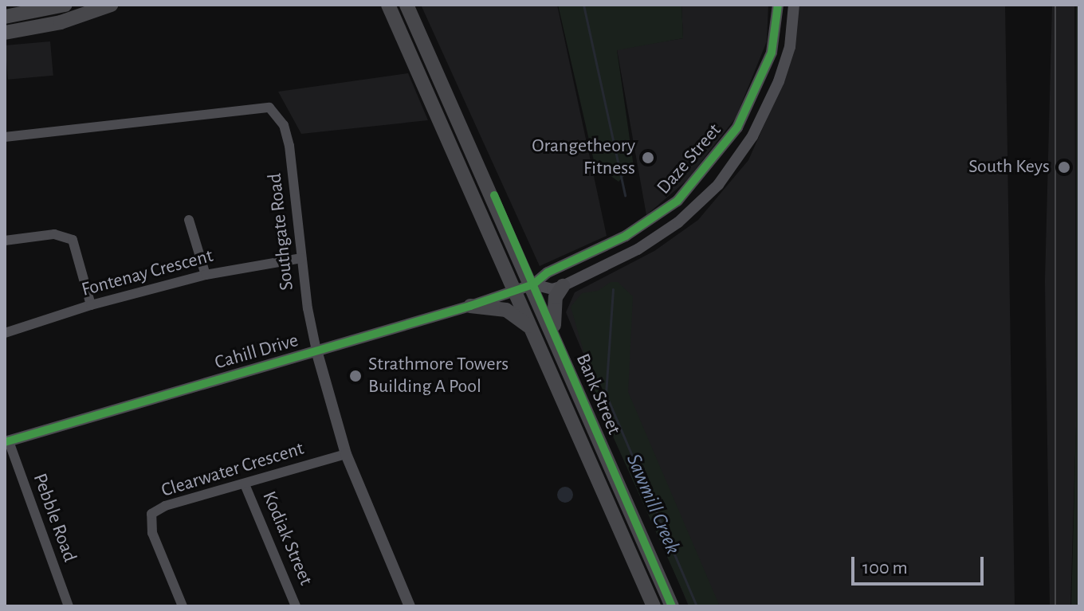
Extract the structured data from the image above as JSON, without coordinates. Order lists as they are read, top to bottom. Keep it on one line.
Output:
{"streets":{"main road":["Bank Street"],"street":["Daze Street","Southgate Road","Fontenay Crescent","Cahill Drive","Clearwater Crescent","Pebble Road","Kodiak Street"]},"crossings":[["Daze Street","Cahill Drive"],["Daze Street","Bank Street"],["Southgate Road","Fontenay Crescent"],["Southgate Road","Cahill Drive"],["Southgate Road","Clearwater Crescent"],["Cahill Drive","Bank Street"],["Cahill Drive","Pebble Road"],["Clearwater Crescent","Kodiak Street"]],"water":["Sawmill Creek"],"places":["Orangetheory Fitness","South Keys","Strathmore Towers Building A Pool"],"scale_bar":"100 m"}
